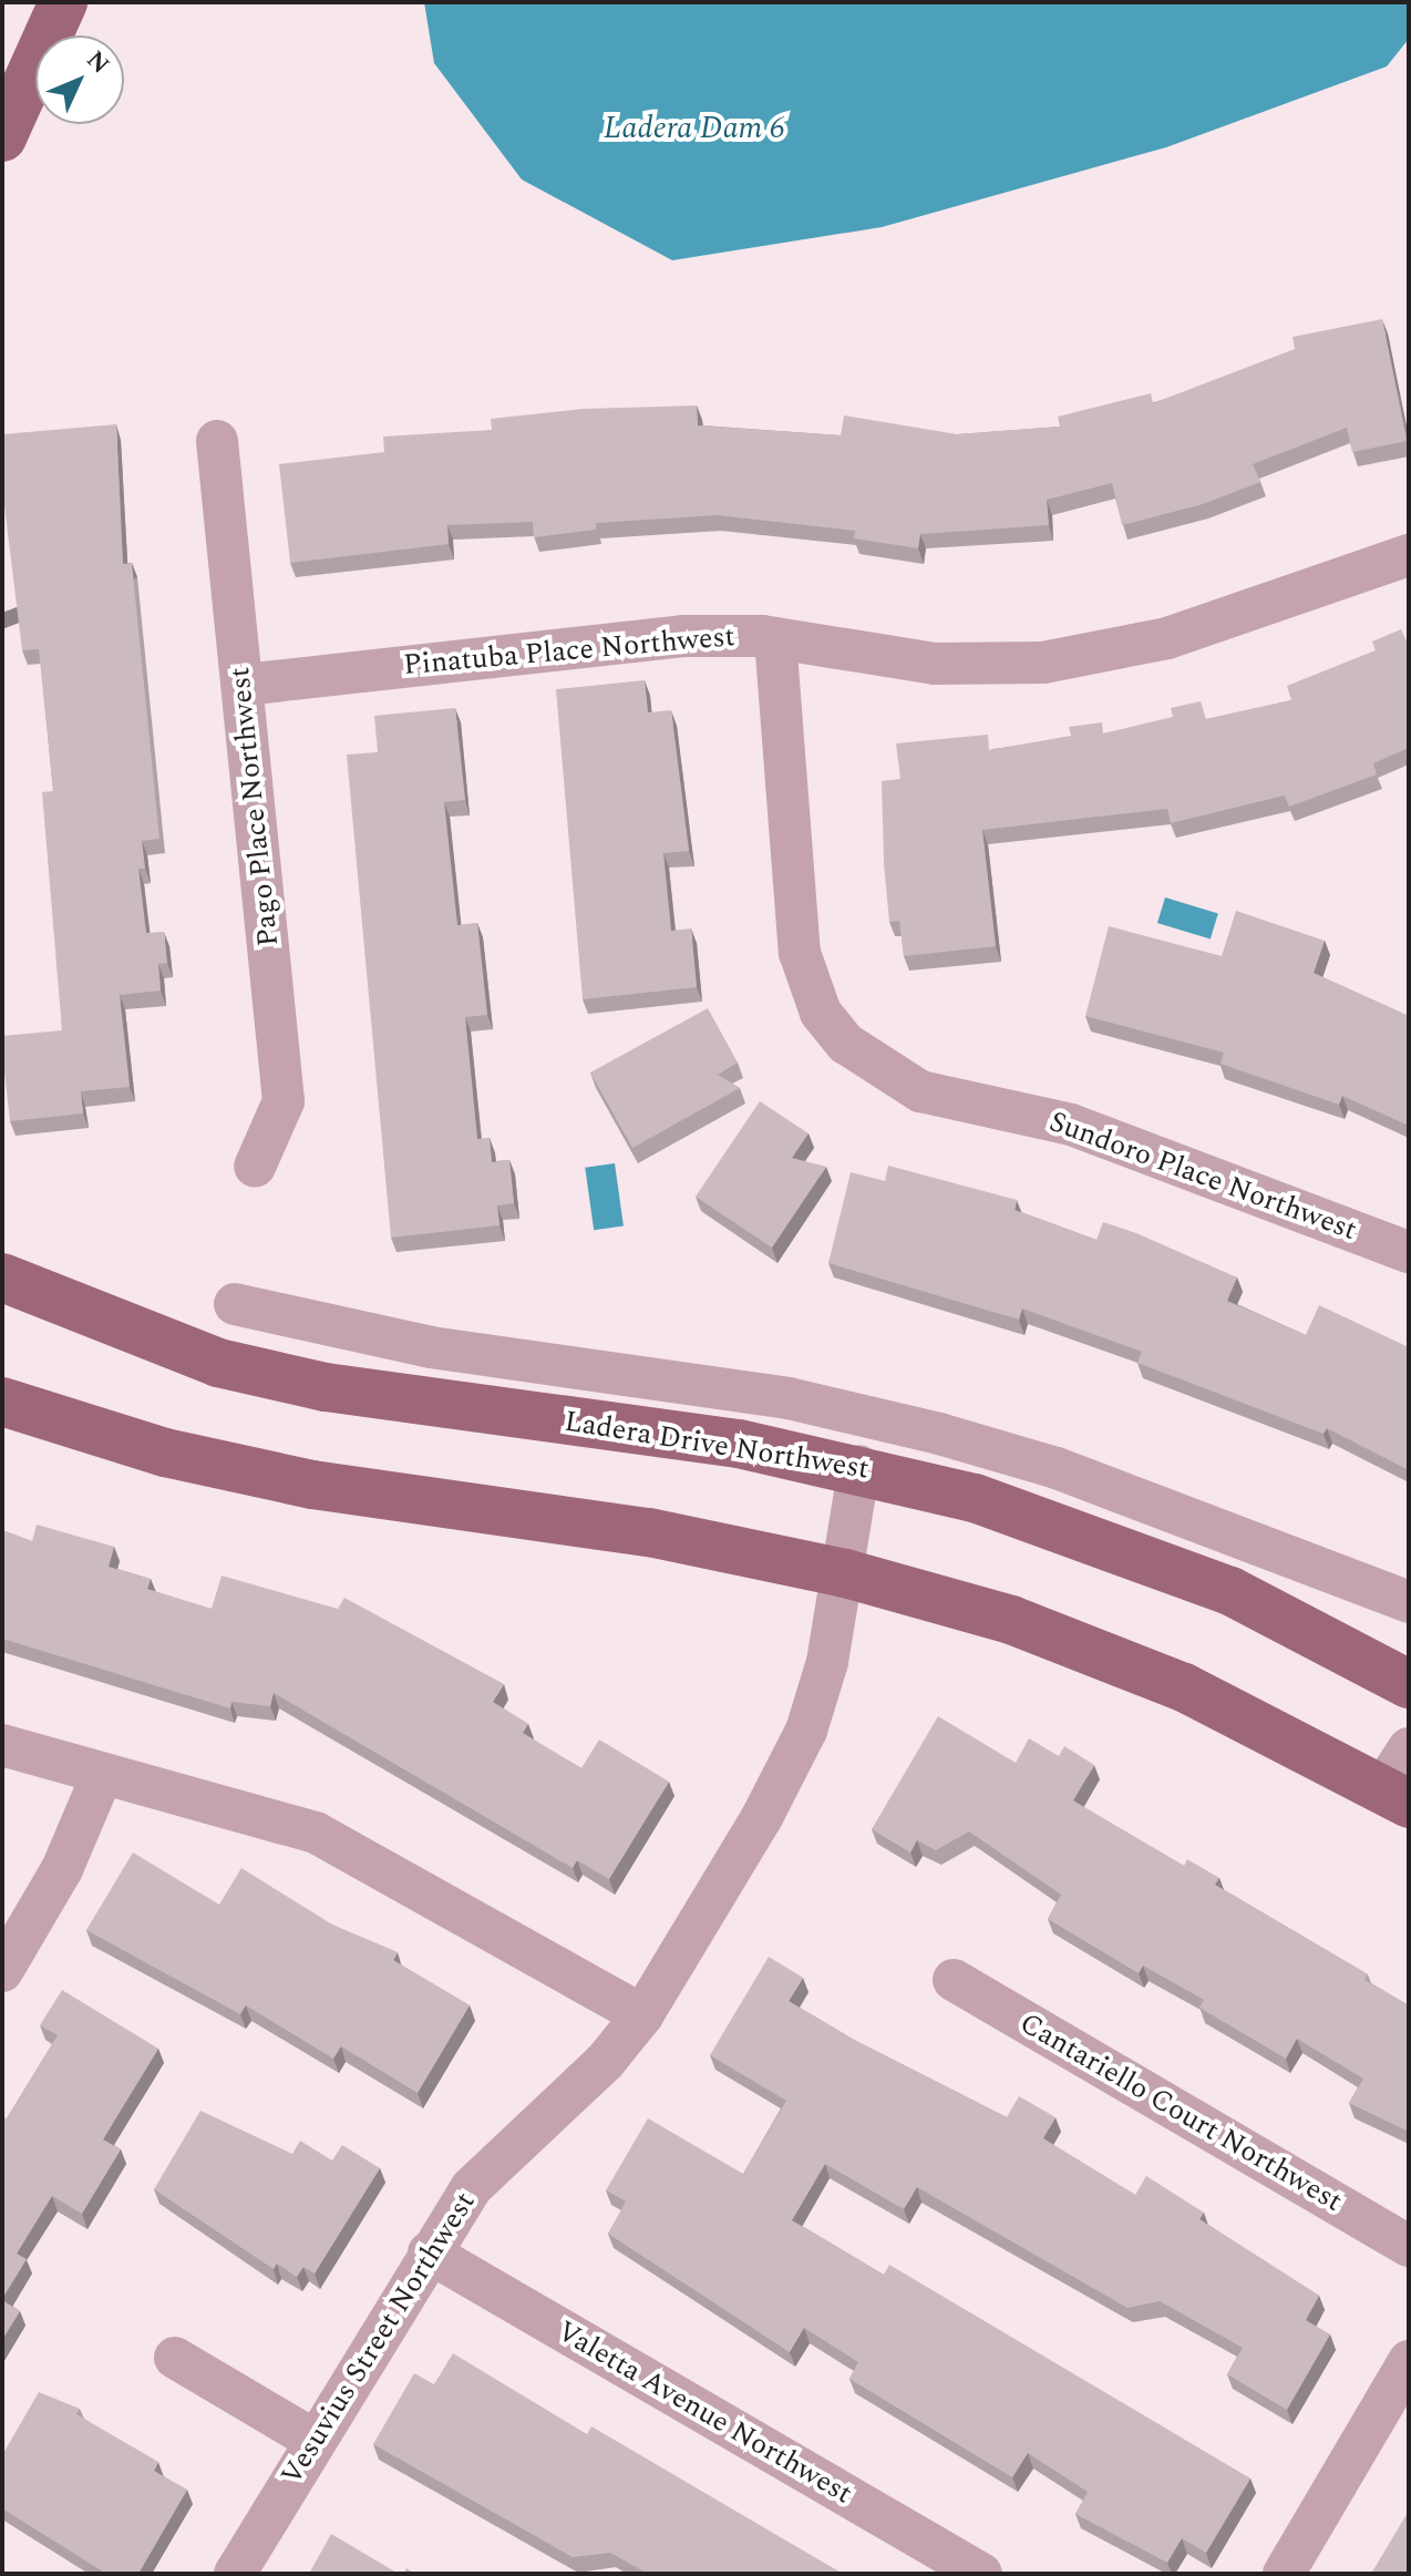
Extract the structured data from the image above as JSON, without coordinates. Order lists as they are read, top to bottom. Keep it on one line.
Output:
{"streets":{"main road":["Ladera Drive Northwest"],"street":["Pinatuba Place Northwest","Pago Place Northwest","Sundoro Place Northwest","Cantariello Court Northwest","Vesuvius Street Northwest","Valetta Avenue Northwest"]},"crossings":[["Pinatuba Place Northwest","Pago Place Northwest"],["Pinatuba Place Northwest","Sundoro Place Northwest"],["Ladera Drive Northwest","Vesuvius Street Northwest"],["Vesuvius Street Northwest","Valetta Avenue Northwest"]],"water":["Ladera Dam 6"],"north":"top right"}
